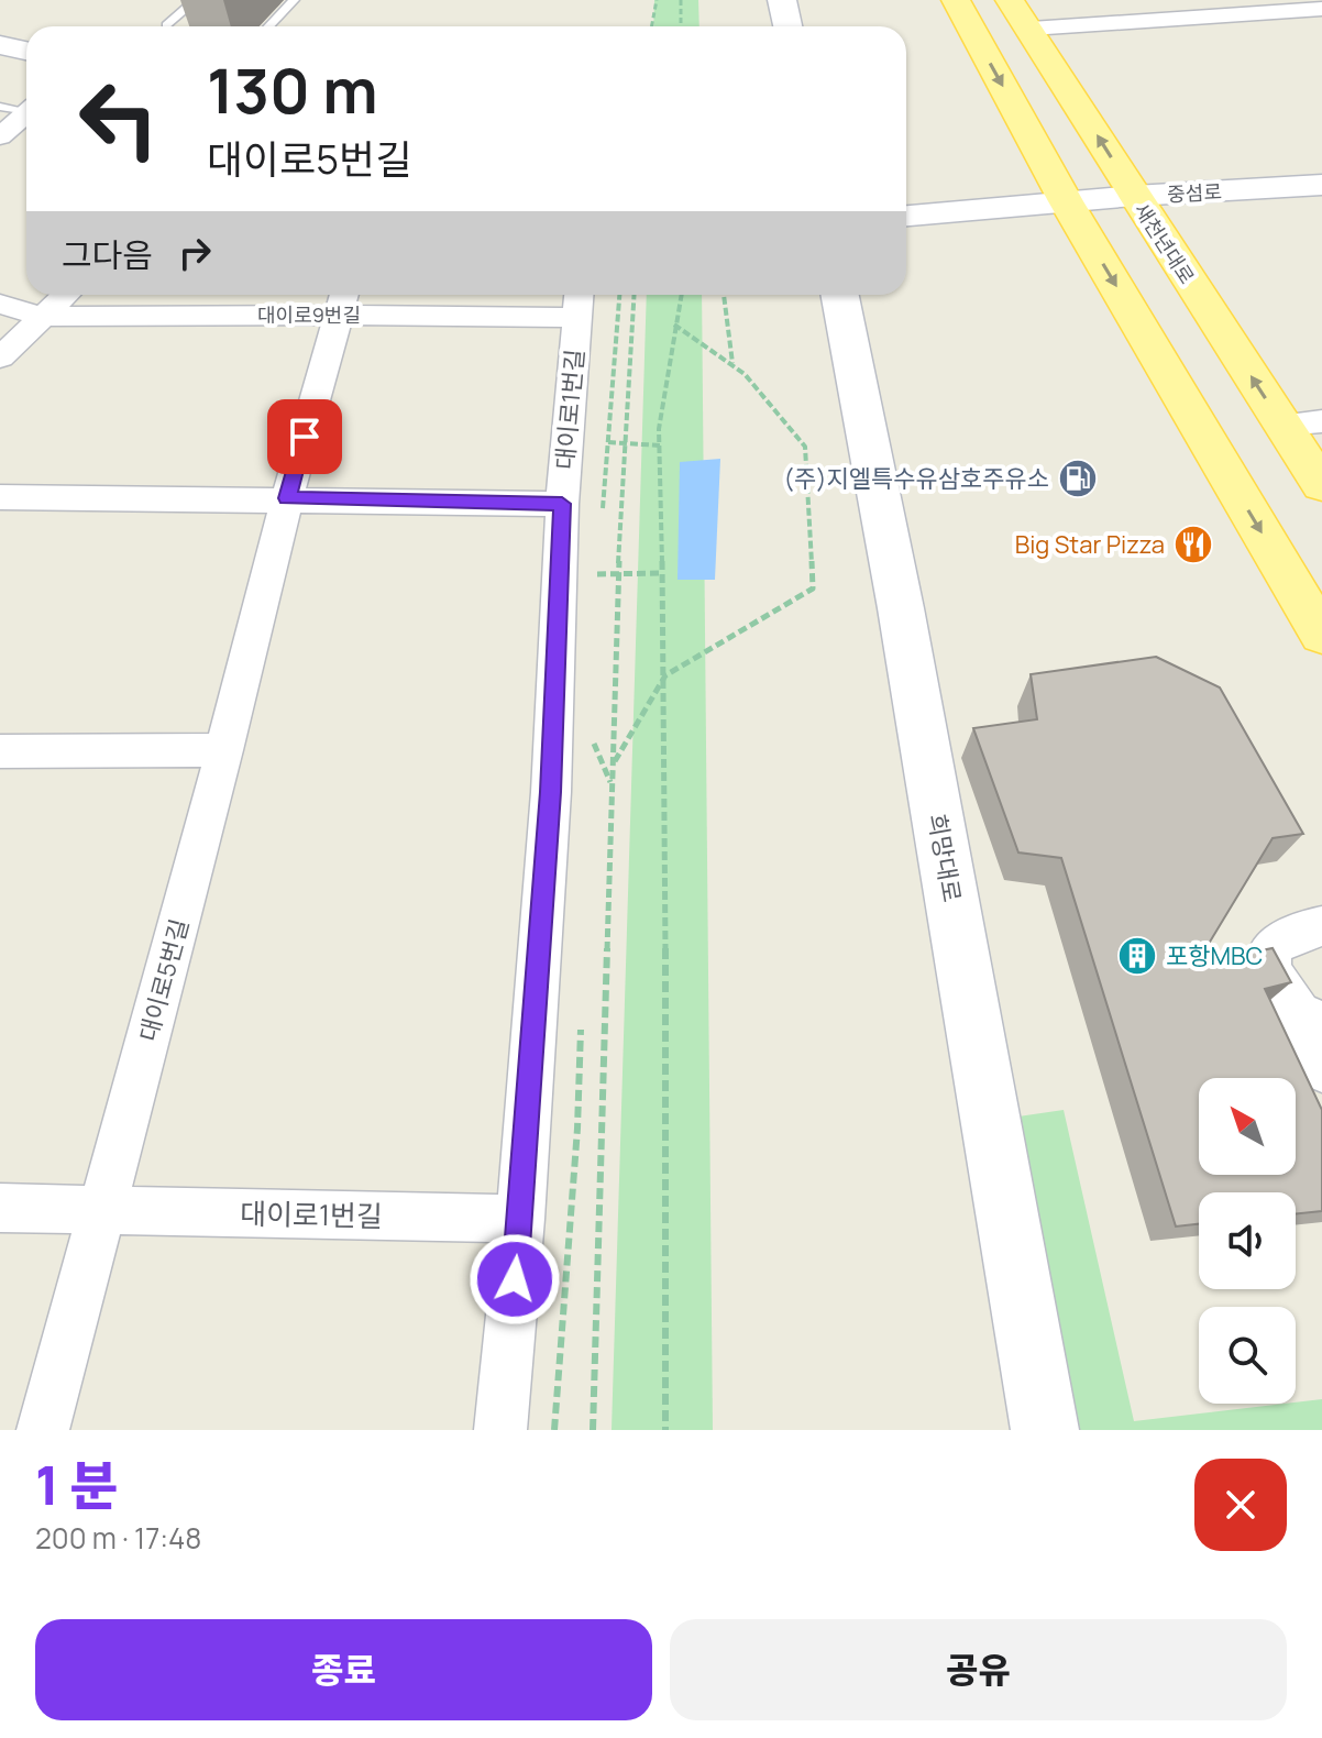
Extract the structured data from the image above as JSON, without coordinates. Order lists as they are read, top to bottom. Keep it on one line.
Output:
{"streets":{"main road":["새천년대로"],"street":["중섬로","대이로9번길","대이로1번길","희망대로","대이로5번길"]},"crossings":[["중섬로","새천년대로"],["대이로9번길","대이로1번길"],["대이로9번길","대이로5번길"],["대이로1번길","대이로5번길"]],"places":{"fuel station":["(주)지엘특수유삼호주유소"],"restaurant":["Big Star Pizza"],"building":["포항MBC"]},"north":"top left","page":{"turn":["130 m","대이로5번길"],"then":"그다음","heading":["1 분","200 m · 17:48"],"buttons":["종료","공유"]}}
